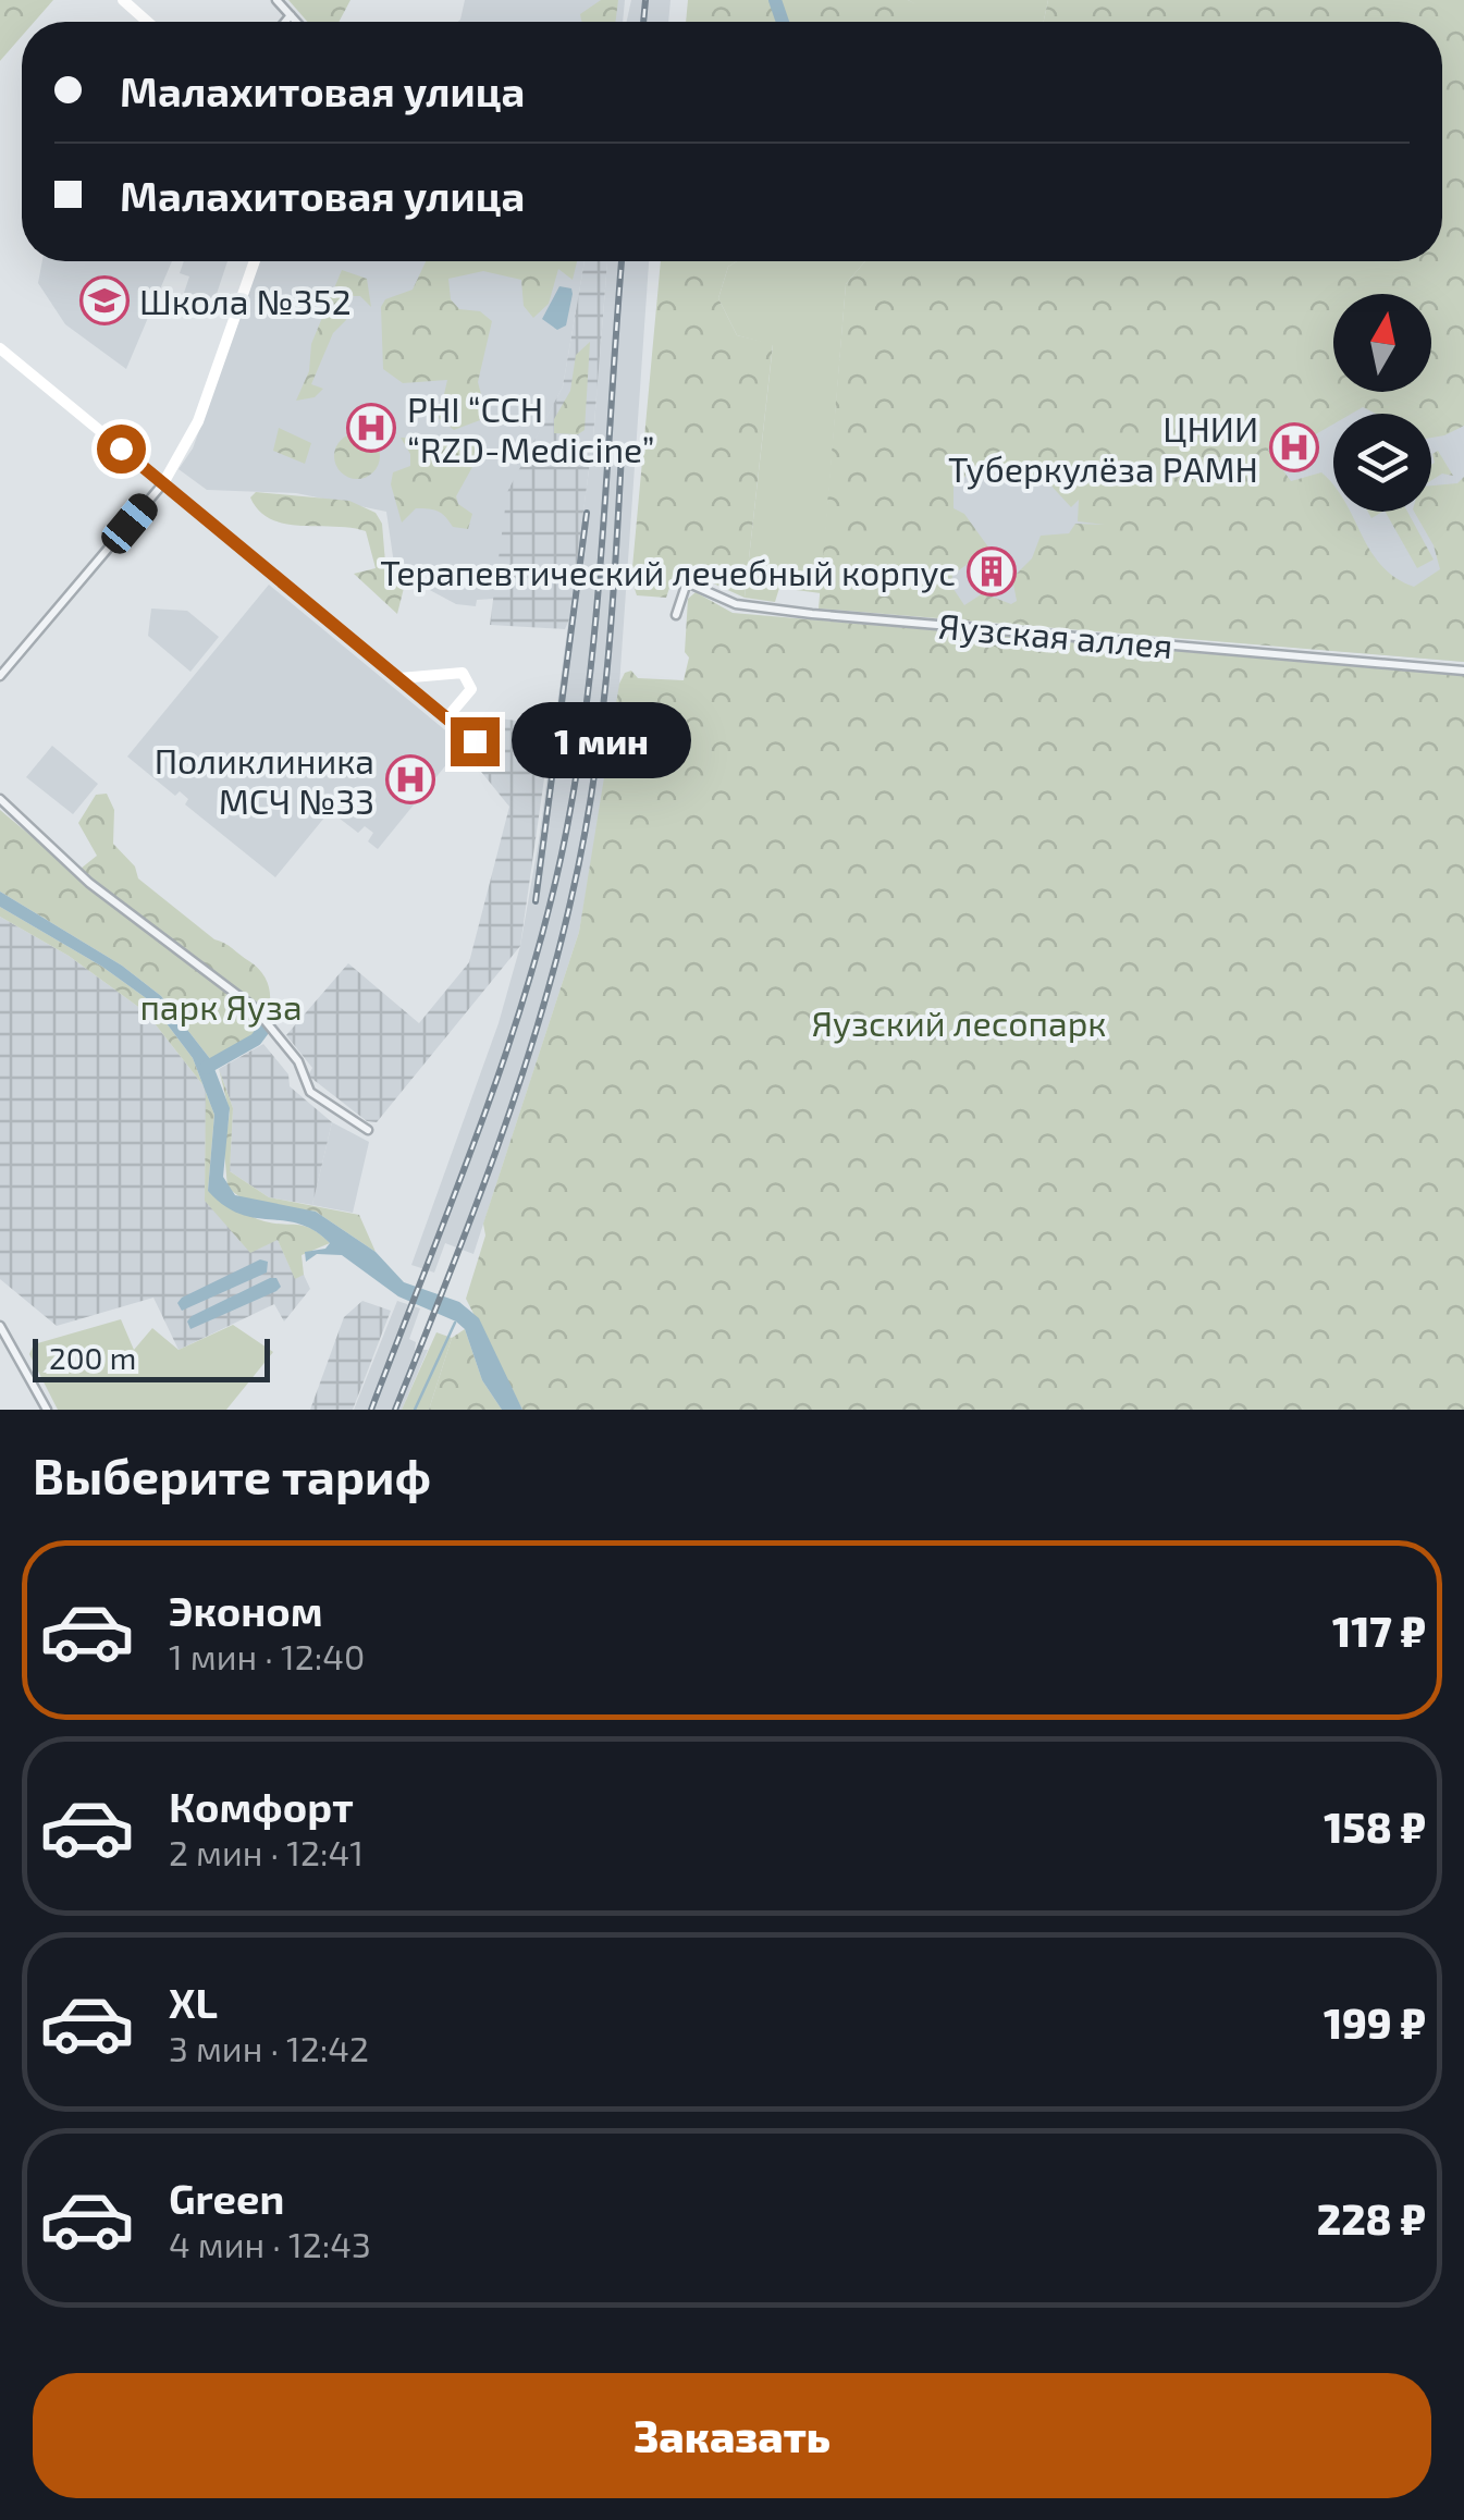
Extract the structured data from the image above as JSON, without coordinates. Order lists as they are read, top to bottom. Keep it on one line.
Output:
{"streets":{"street":["Яузская аллея"]},"parks":["парк Яуза","Яузский лесопарк"],"places":{"school or university":["Школа №352"],"hospital":["PHI “CCH “RZD-Medicine”","ЦНИИ Туберкулёза РАМН","Поликлиника МСЧ №33"],"building":["Терапевтический лечебный корпус"]},"scale_bar":"200 m","north":"top","page":{"banner":["Малахитовая улица","Малахитовая улица"],"bubble":"1 мин","scale":"200 m","heading":"Выберите тариф","list":[{"name":"Эконом","note":"1 мин · 12:40","value":"117 ₽"},{"name":"Комфорт","note":"2 мин · 12:41","value":"158 ₽"},{"name":"XL","note":"3 мин · 12:42","value":"199 ₽"},{"name":"Green","note":"4 мин · 12:43","value":"228 ₽"}],"buttons":"Заказать"}}
